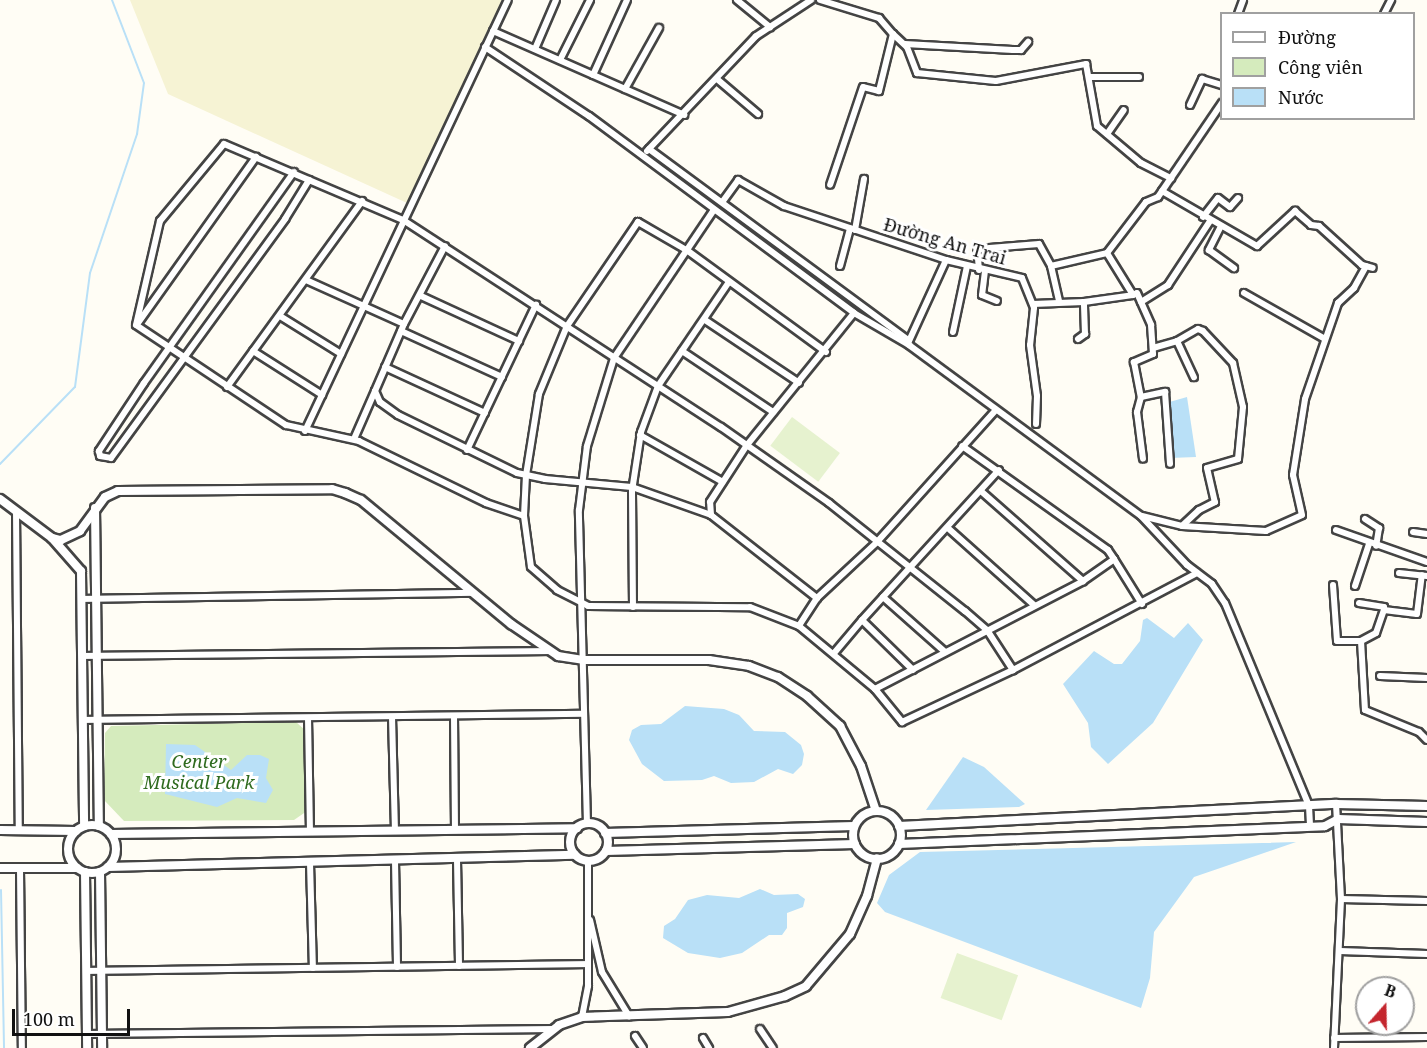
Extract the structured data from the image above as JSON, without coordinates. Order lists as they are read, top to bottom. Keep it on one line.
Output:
{"streets":{"street":["Đường An Trai"]},"parks":["Center Musical Park"],"legend":["Đường","Công viên","Nước"],"scale_bar":"100 m","north":"top"}
